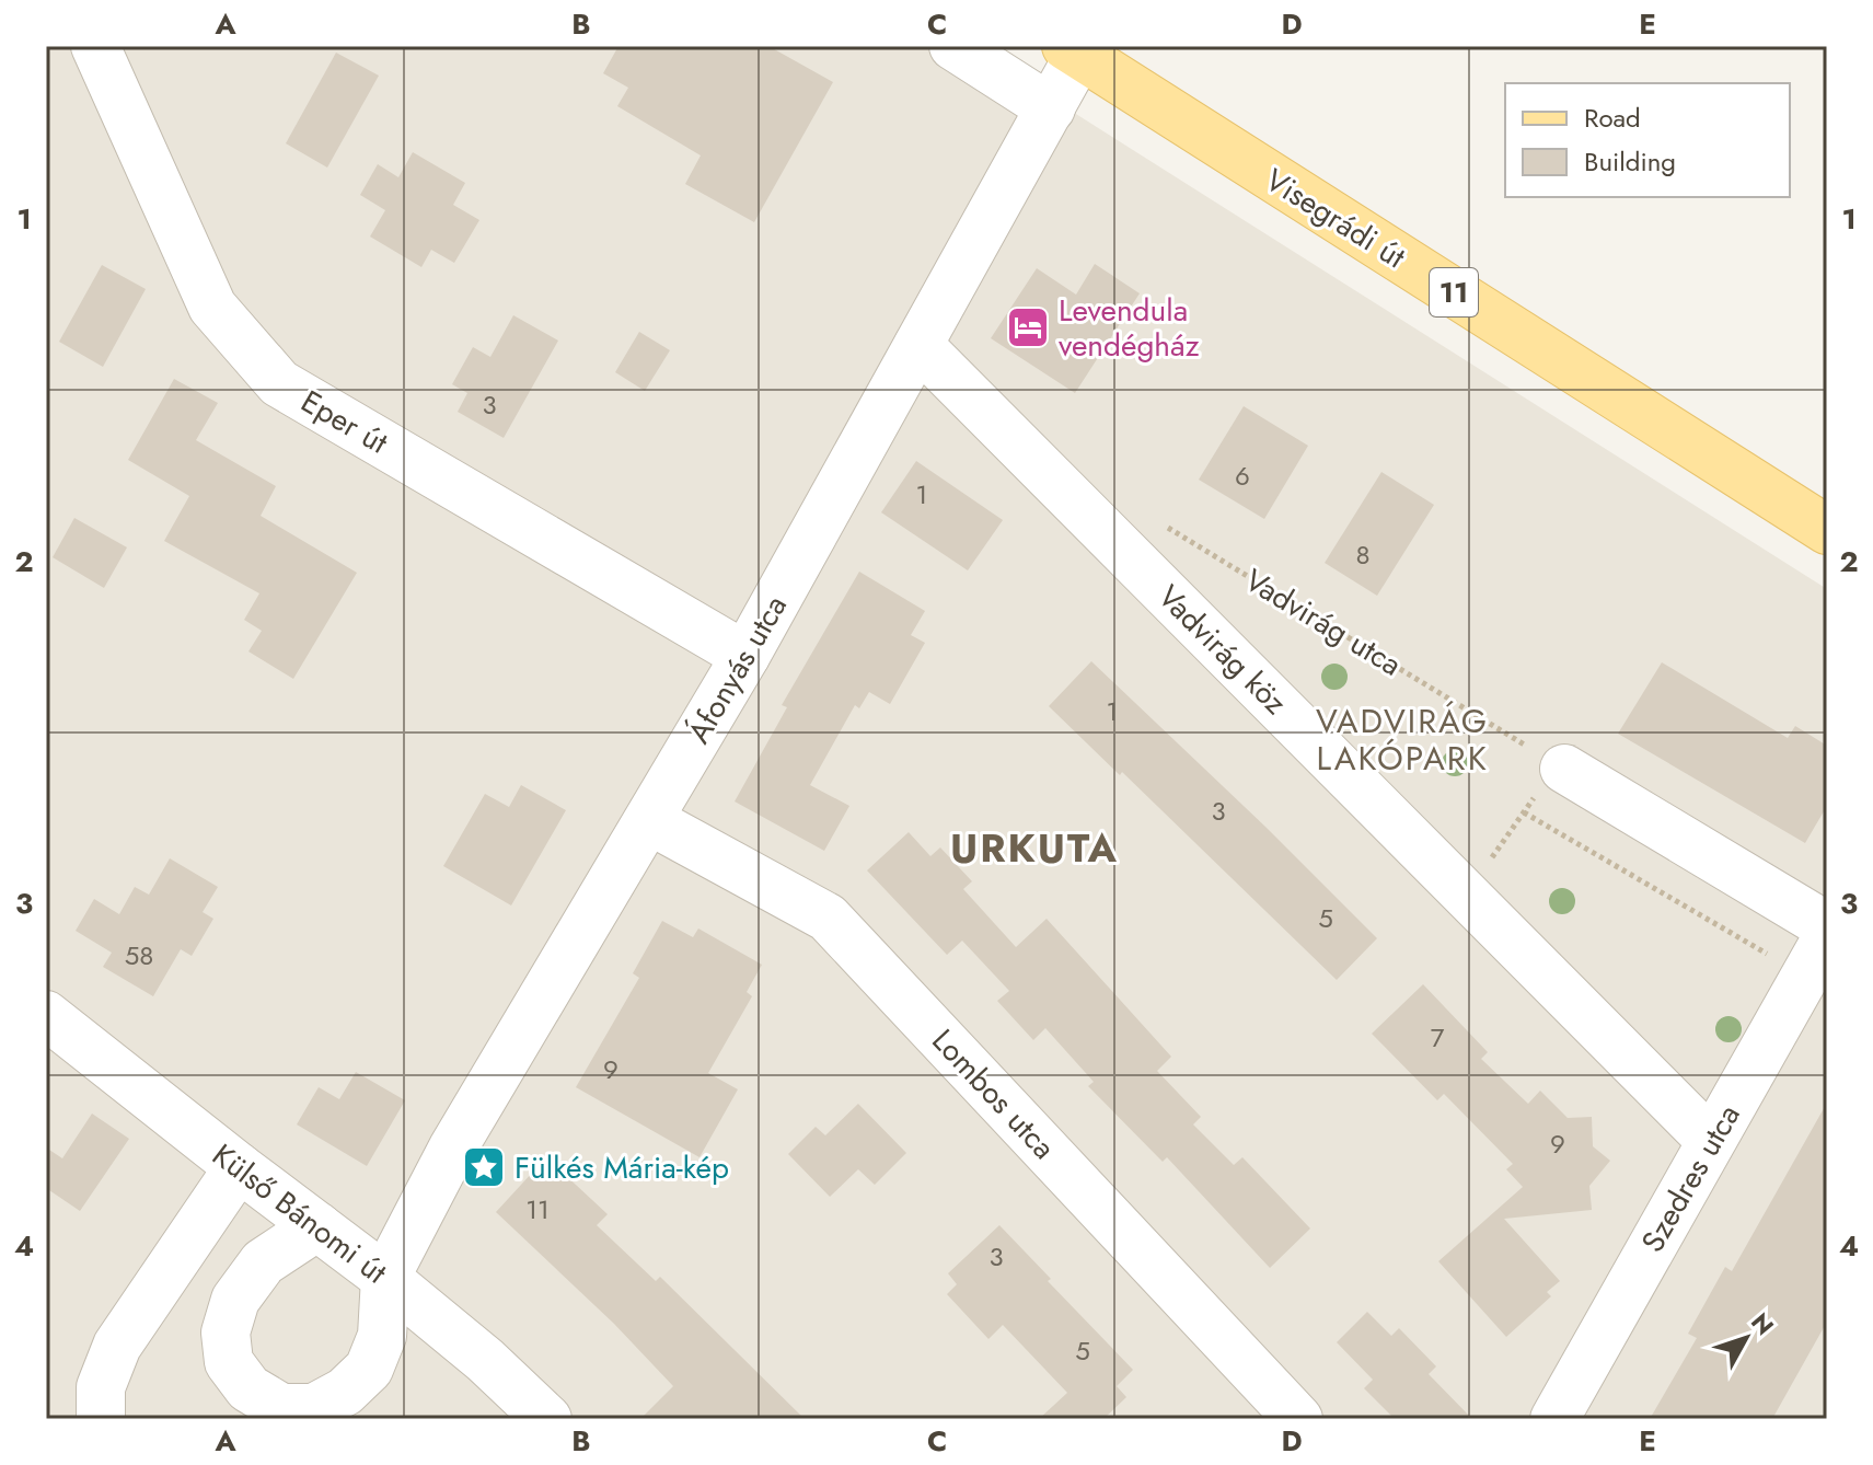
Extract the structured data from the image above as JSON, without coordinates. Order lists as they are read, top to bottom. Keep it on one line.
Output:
{"streets":{"main road":["Visegrádi út","11"],"street":["Eper út","Vadvirág köz","Áfonyás utca","Lombos utca","Szedres utca","Külső Bánomi út"],"path":["Vadvirág utca"]},"crossings":[["Visegrádi út","Áfonyás utca"],["Eper út","Áfonyás utca"],["Vadvirág köz","Áfonyás utca"],["Vadvirág köz","Szedres utca"],["Áfonyás utca","Lombos utca"],["Áfonyás utca","Külső Bánomi út"]],"districts":["VADVIRÁG LAKÓPARK","URKUTA"],"places":{"hotel":["Levendula vendégház"],"place":["Fülkés Mária-kép"]},"house_numbers":["3","6","1","8","1","3","5","58","7","9","9","11","3","5"],"legend":["Road","Building"],"north":"top right","grid":{"columns":["A","B","C","D","E"],"rows":["1","2","3","4"]}}
